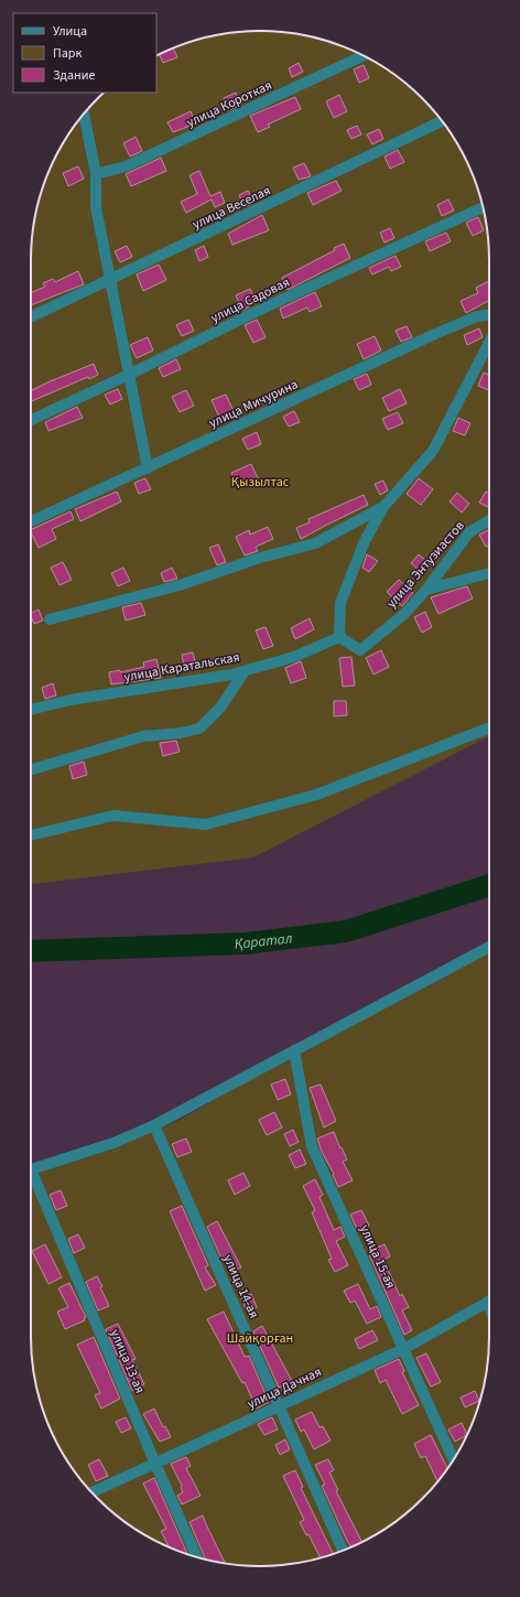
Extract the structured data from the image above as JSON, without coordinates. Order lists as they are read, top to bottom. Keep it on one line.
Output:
{"streets":{"street":["улица Короткая","улица Веселая","улица Садовая","улица Мичурина","улица Энтузиастов","улица Каратальская","улица 15-ая","улица 14-ая","улица 13-ая","улица Дачная"]},"crossings":[["улица Энтузиастов","улица Каратальская"],["улица 15-ая","улица Дачная"],["улица 14-ая","улица Дачная"],["улица 13-ая","улица Дачная"]],"water":["Қаратал"],"parks":["Қызылтас","Шайқорған"],"legend":["Улица","Парк","Здание"]}
